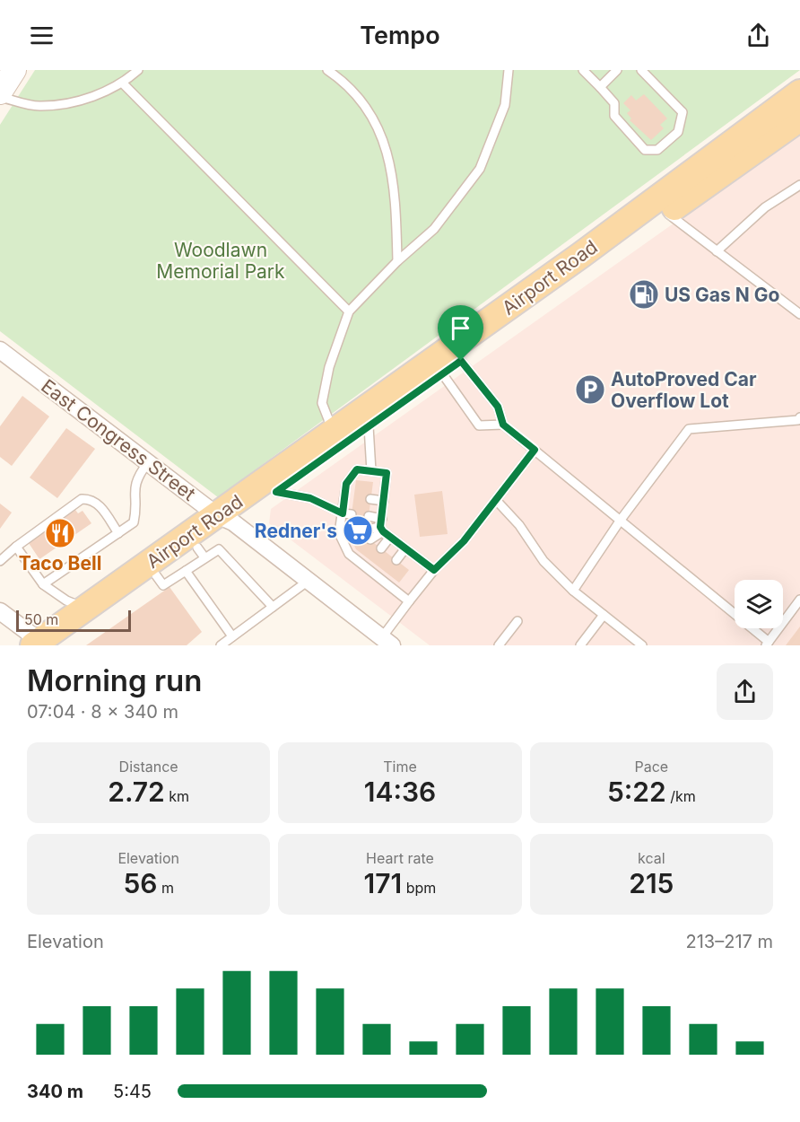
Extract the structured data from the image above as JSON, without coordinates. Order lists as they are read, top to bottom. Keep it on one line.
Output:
{"streets":{"main road":["Airport Road"],"street":["East Congress Street"]},"crossings":[["Airport Road","East Congress Street"]],"parks":["Woodlawn Memorial Park"],"places":{"fuel station":["US Gas N Go"],"parking":["AutoProved Car Overflow Lot"],"supermarket":["Redner's"],"restaurant":["Taco Bell"]},"scale_bar":"50 m","page":{"header":"Tempo","scale":"50 m","heading":["Morning run","07:04 · 8 × 340 m"],"stats":[["Distance","2.72 km"],["Time","14:36"],["Pace","5:22 /km"],["Elevation","56 m"],["Heart rate","171 bpm"],["kcal","215"]],"chart":["Elevation","213–217 m"],"list":[{"name":"340 m","note":"5:45"}]}}
